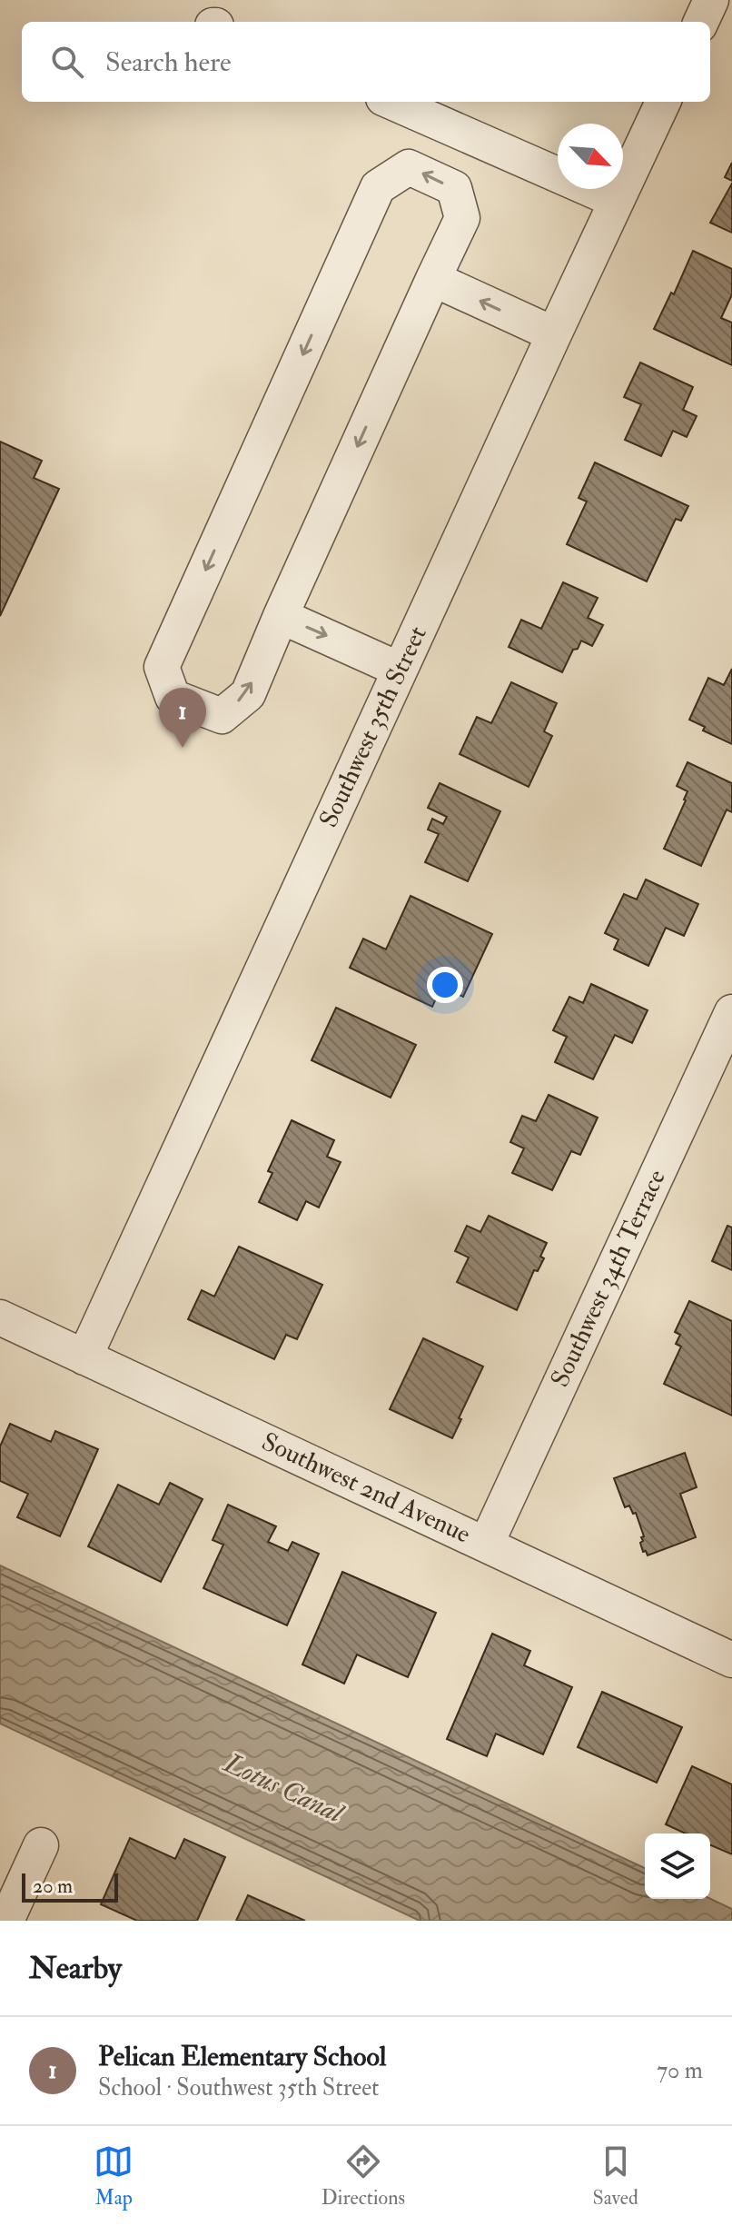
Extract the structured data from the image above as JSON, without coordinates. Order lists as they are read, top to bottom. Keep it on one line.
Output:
{"streets":{"street":["Southwest 35th Street","Southwest 34th Terrace","Southwest 2nd Avenue"]},"crossings":[["Southwest 35th Street","Southwest 2nd Avenue"],["Southwest 34th Terrace","Southwest 2nd Avenue"]],"water":["Lotus Canal"],"scale_bar":"20 m","north":"bottom right","page":{"search":"Search here","pins":"1","scale":"20 m","heading":"Nearby","list":[{"mark":"1","name":"Pelican Elementary School","note":"School · Southwest 35th Street","value":"70 m"}],"nav":["Map","Directions","Saved"]}}
